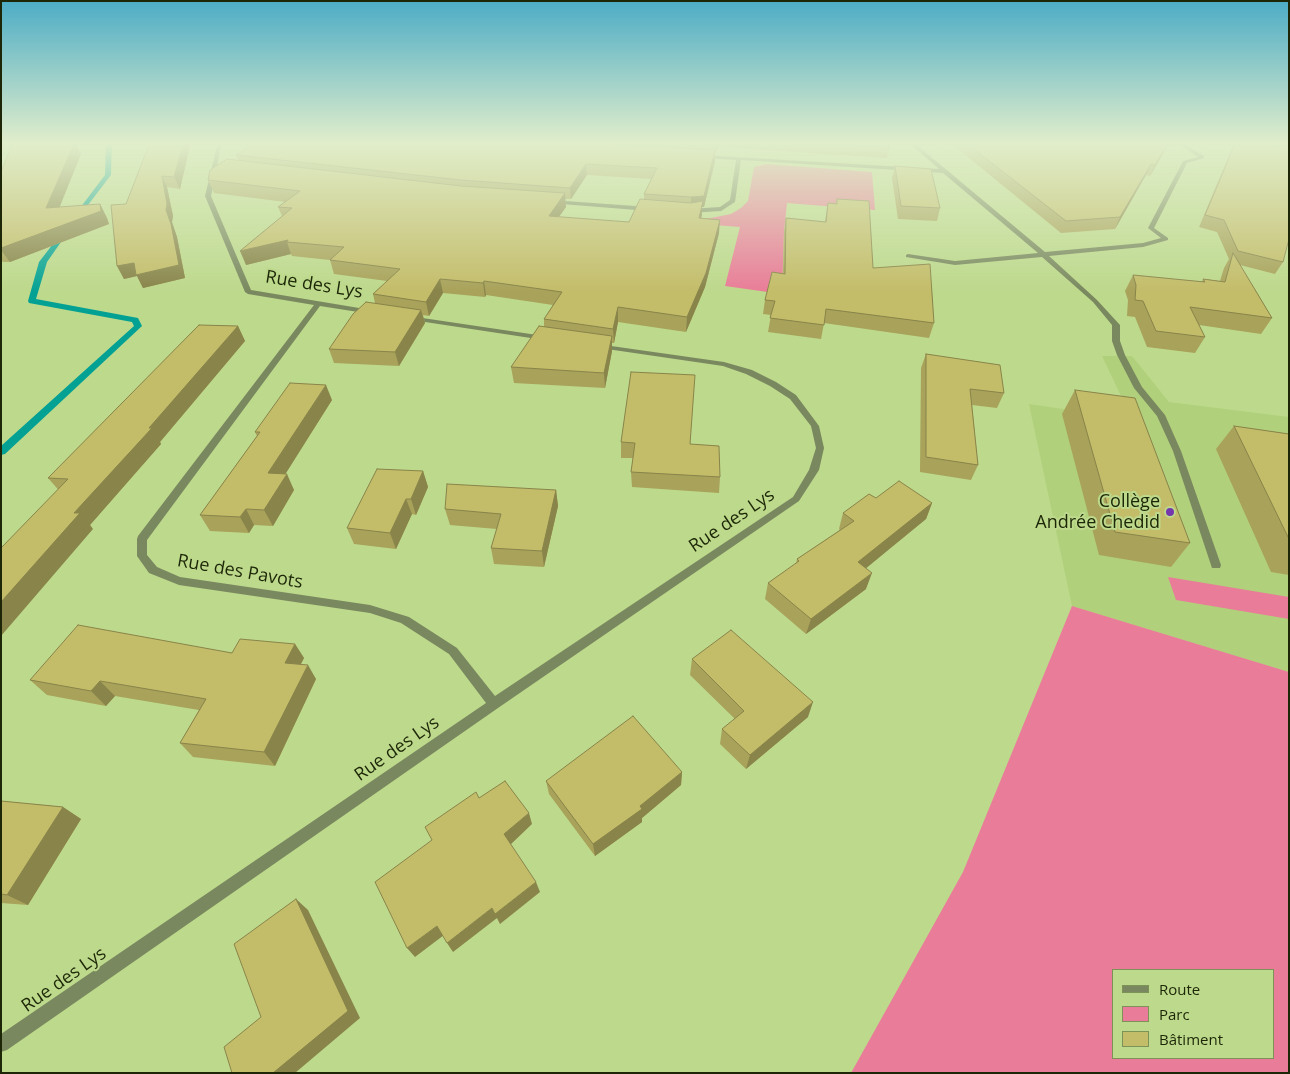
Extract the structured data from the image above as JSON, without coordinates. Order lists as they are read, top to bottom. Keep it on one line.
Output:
{"streets":{"street":["Rue des Lys","Rue des Pavots"]},"crossings":[["Rue des Lys","Rue des Pavots"]],"places":["Collège Andrée Chedid"],"legend":["Route","Parc","Bâtiment"]}
